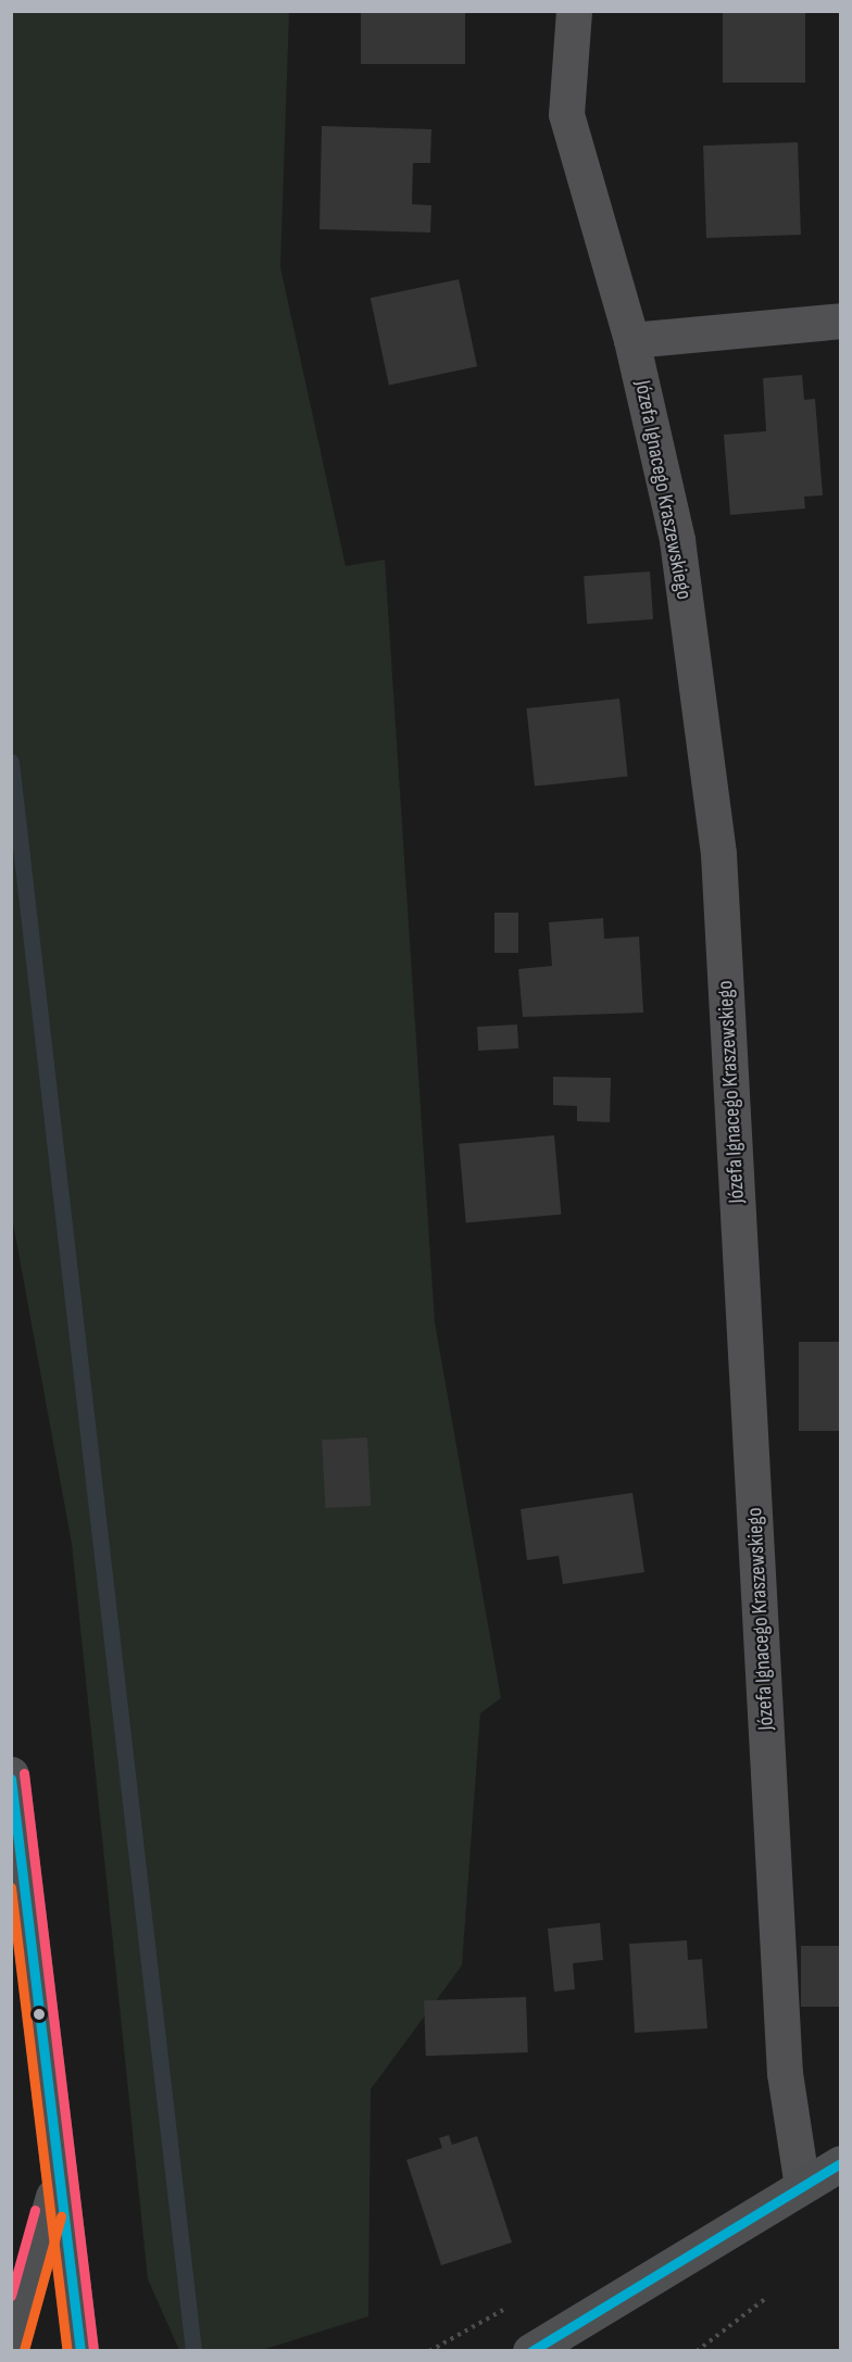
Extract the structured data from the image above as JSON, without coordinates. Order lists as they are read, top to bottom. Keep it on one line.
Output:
{"streets":{"street":["Józefa Ignacego Kraszewskiego"]}}
